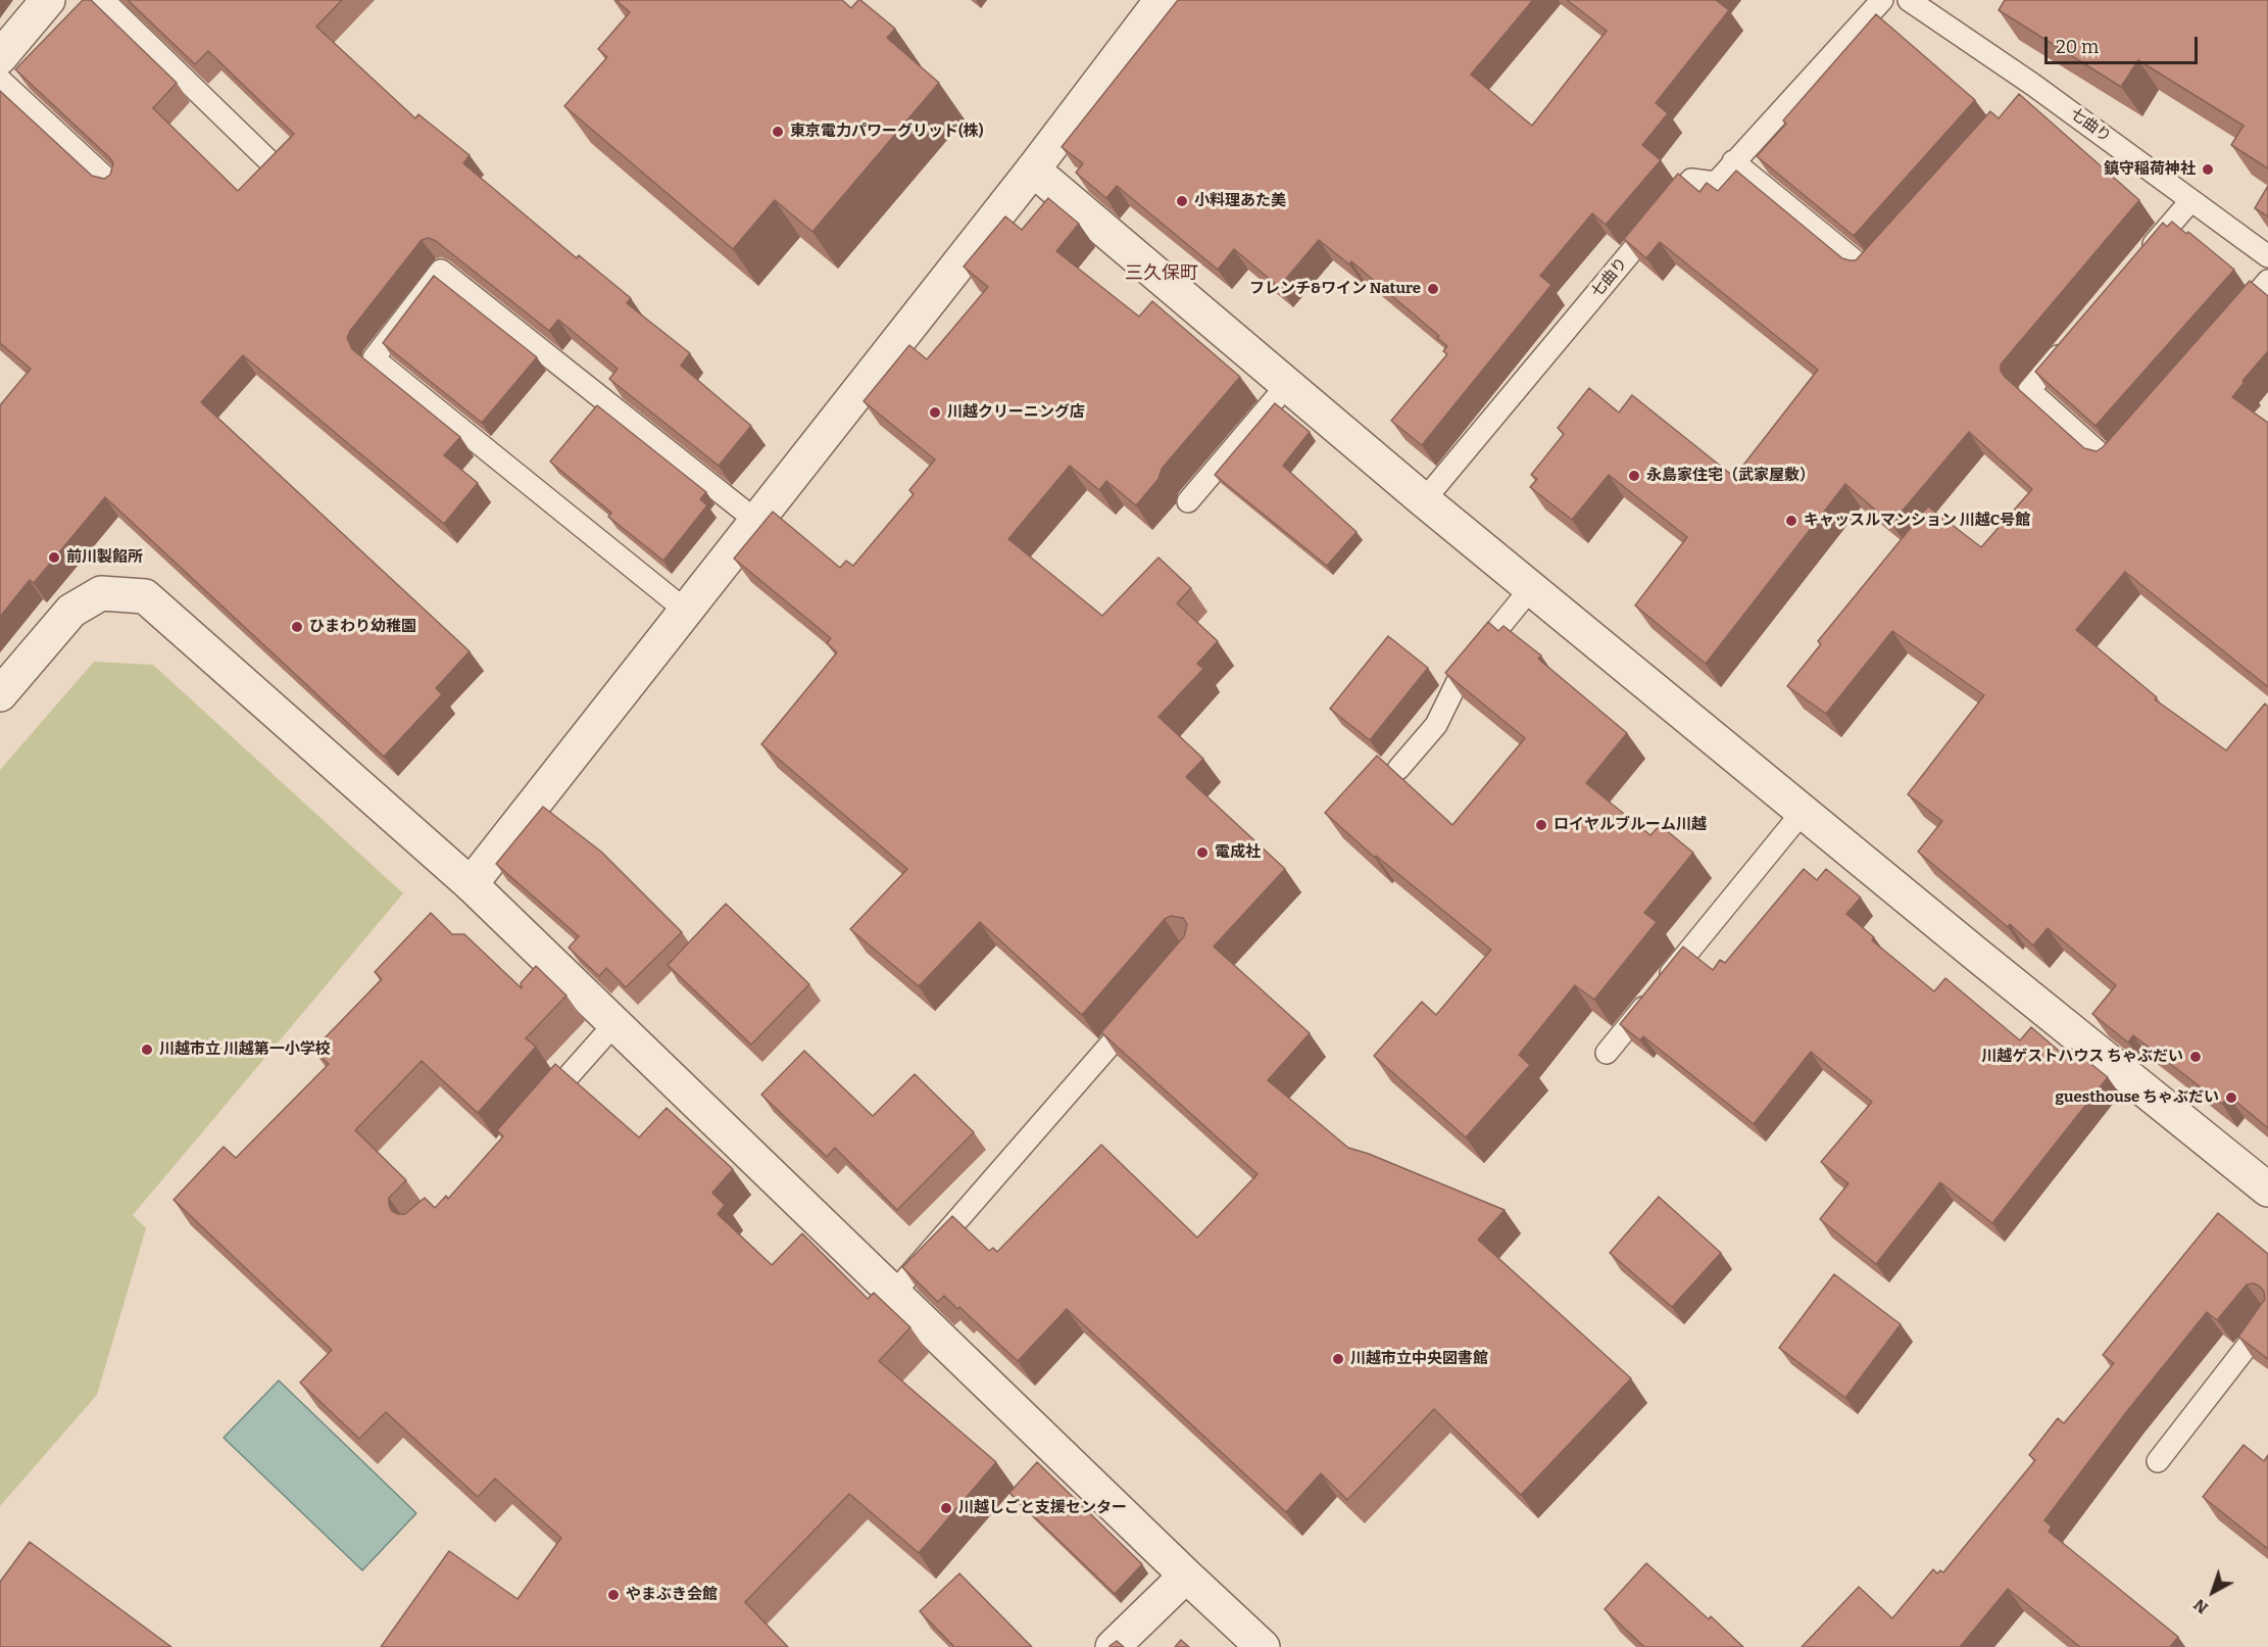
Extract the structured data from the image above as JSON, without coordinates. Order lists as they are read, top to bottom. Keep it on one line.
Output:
{"streets":{"lane":["七曲り"]},"districts":["三久保町"],"places":["東京電力パワーグリッド(株)","鎮守稲荷神社","小料理あた美","フレンチ&ワイン Nature","川越クリーニング店","永島家住宅（武家屋敷）","キャッスルマンション 川越C号館","前川製餡所","ひまわり幼稚園","ロイヤルブルーム川越","電成社","川越市立 川越第一小学校","川越ゲストハウス ちゃぶだい","guesthouse ちゃぶだい","川越市立中央図書館","川越しごと支援センター","やまぶき会館"],"scale_bar":"20 m","north":"bottom left"}
